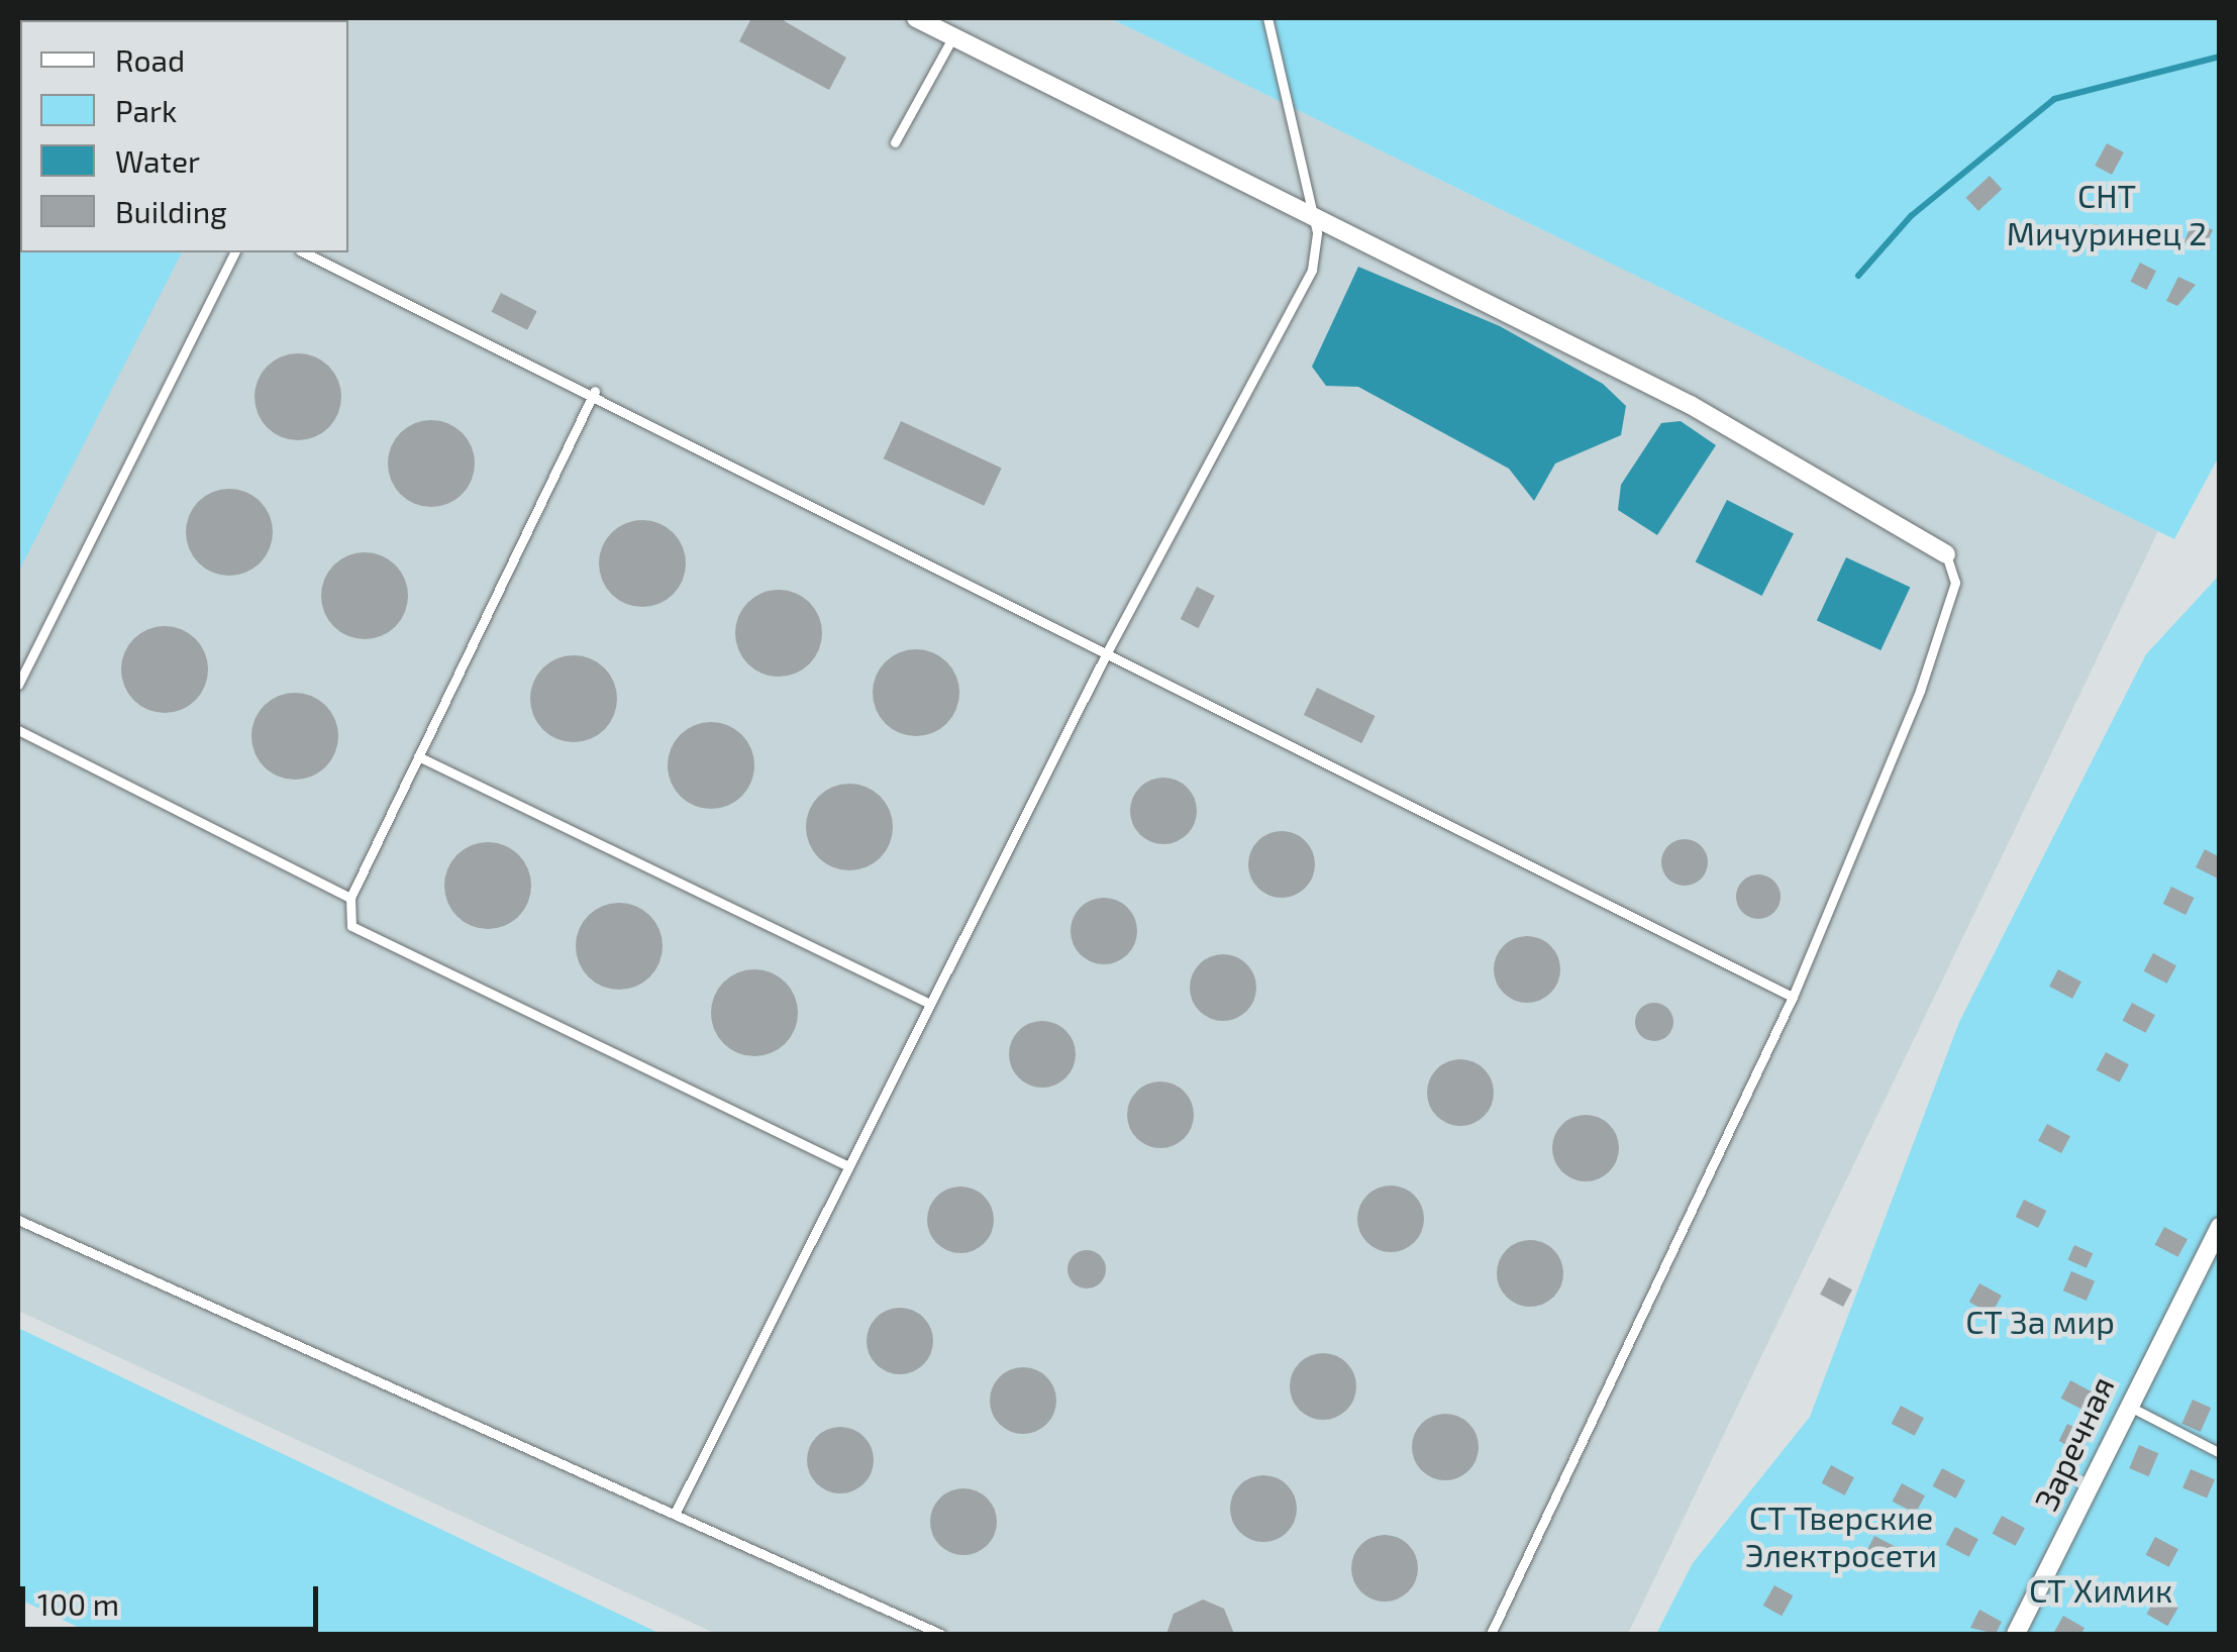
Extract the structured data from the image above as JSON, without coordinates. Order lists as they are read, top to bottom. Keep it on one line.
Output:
{"streets":{"street":["Заречная"]},"parks":["СНТ Мичуринец 2","СТ За мир","СТ Тверские Электросети","СТ Химик"],"legend":["Road","Park","Water","Building"],"scale_bar":"100 m"}
